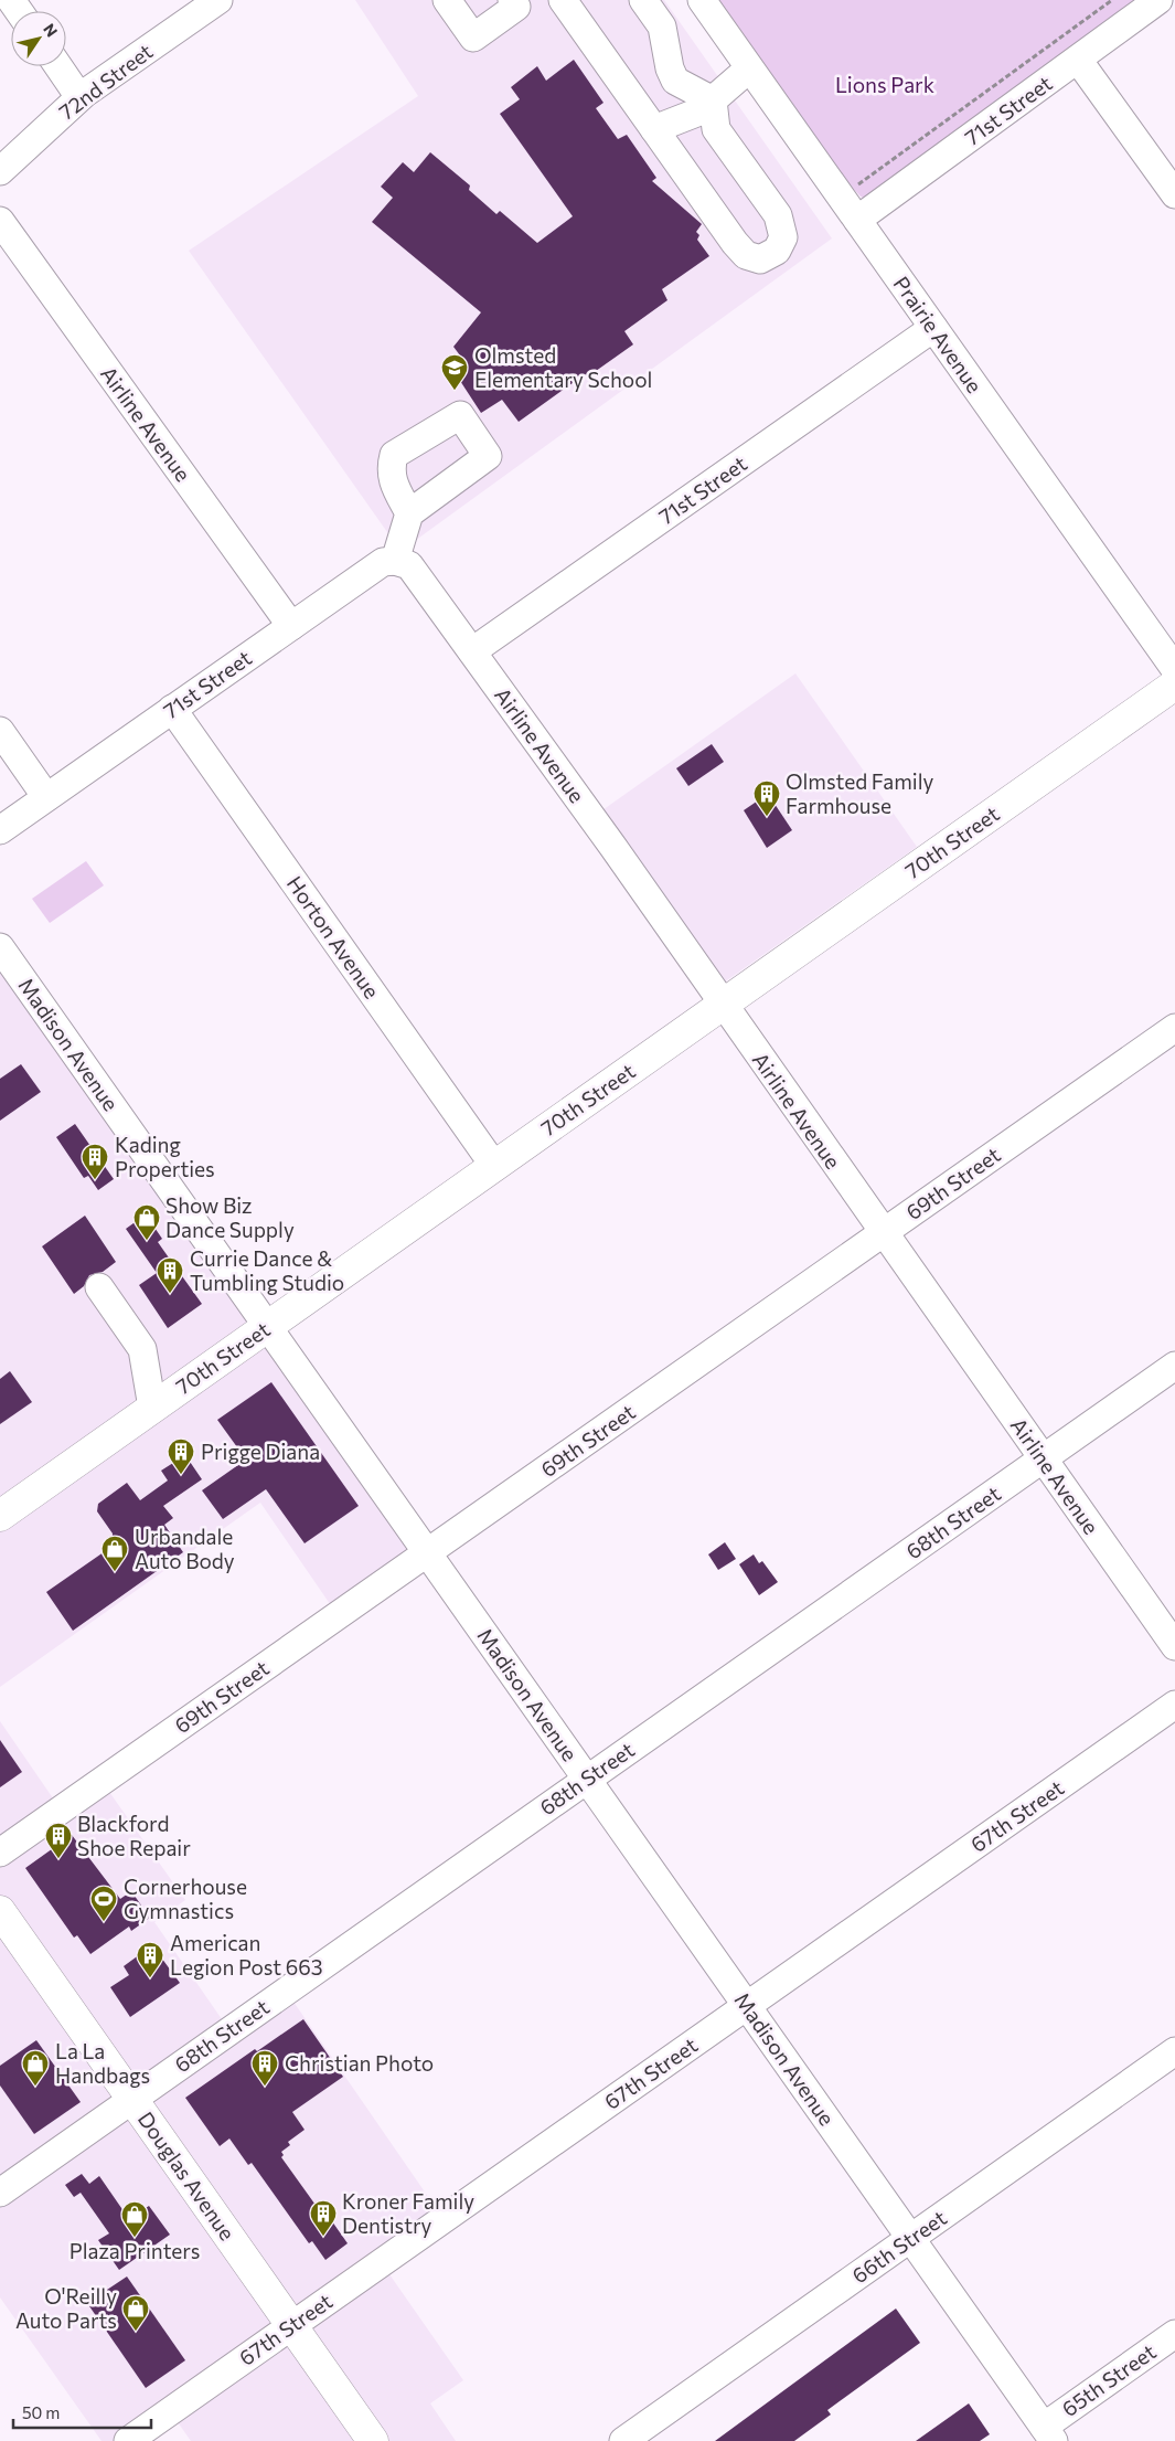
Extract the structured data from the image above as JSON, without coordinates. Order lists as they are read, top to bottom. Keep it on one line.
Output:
{"streets":{"main road":["70th Street","Douglas Avenue"],"street":["72nd Street","71st Street","Prairie Avenue","Airline Avenue","Horton Avenue","Madison Avenue","69th Street","68th Street","67th Street","66th Street","65th Street"]},"crossings":[["71st Street","Prairie Avenue"],["71st Street","Airline Avenue"],["71st Street","Horton Avenue"],["Airline Avenue","70th Street"],["Airline Avenue","69th Street"],["Airline Avenue","68th Street"],["70th Street","Horton Avenue"],["70th Street","Madison Avenue"],["Madison Avenue","69th Street"],["Madison Avenue","68th Street"],["Madison Avenue","67th Street"],["Madison Avenue","66th Street"],["Madison Avenue","65th Street"],["68th Street","Douglas Avenue"],["67th Street","Douglas Avenue"]],"parks":["Lions Park"],"places":{"school or university":["Olmsted Elementary School"],"building":["Olmsted Family Farmhouse","Kading Properties","Currie Dance & Tumbling Studio","Prigge Diana","Blackford Shoe Repair","American Legion Post 663","Christian Photo","Kroner Family Dentistry"],"shop":["Show Biz Dance Supply","Urbandale Auto Body","La La Handbags","Plaza Printers","O'Reilly Auto Parts"],"sports":["Cornerhouse Gymnastics"]},"scale_bar":"50 m","north":"top right"}
